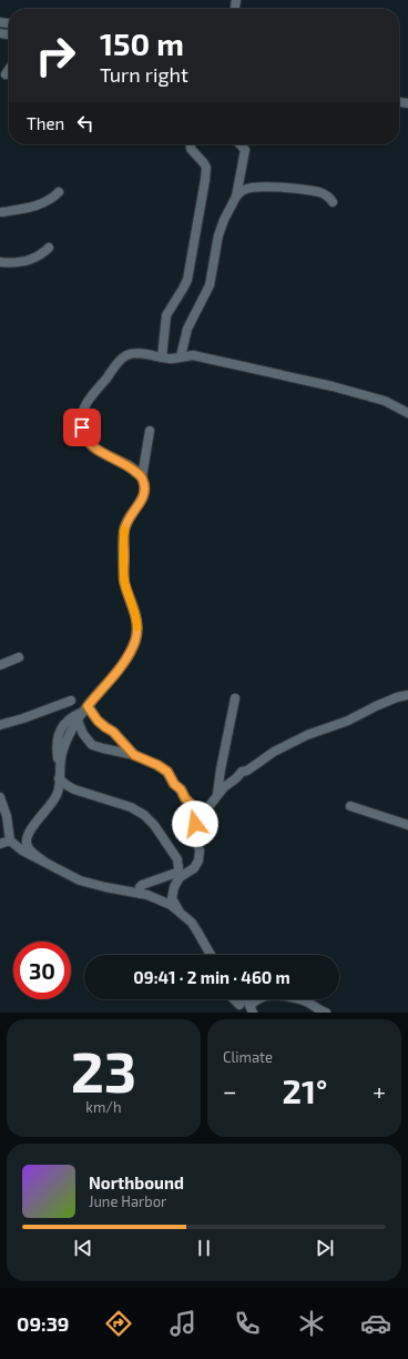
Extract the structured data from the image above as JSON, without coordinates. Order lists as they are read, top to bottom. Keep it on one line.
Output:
{"page":{"turn":["150 m","Turn right"],"then":"Then","limit":"30","trip":"09:41 · 2 min · 460 m","tile":[["23","km/h"],"Climate"],"heat":["−","21°","+"],"song":["Northbound","June Harbor"],"tabs":"09:39"}}
